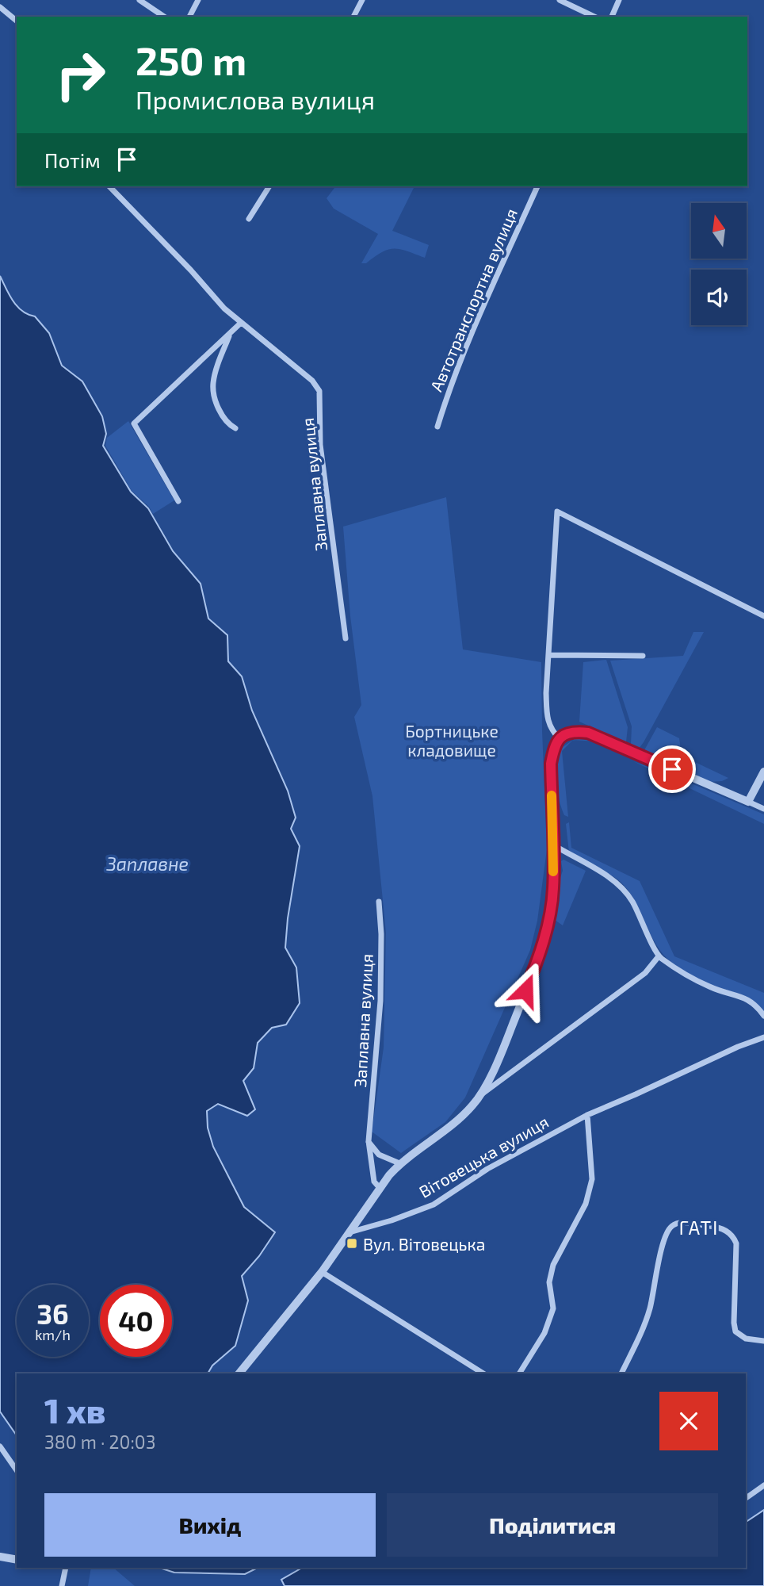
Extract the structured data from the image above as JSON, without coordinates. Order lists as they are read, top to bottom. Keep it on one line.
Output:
{"streets":{"street":["Автотранспортна вулиця","Заплавна вулиця","Вітовецька вулиця"]},"districts":["ГАТІ"],"water":["Заплавне"],"parks":["Бортницьке кладовище"],"places":{"transit":["Вул. Вітовецька"]},"north":"top","page":{"turn":["250 m","Промислова вулиця"],"then":"Потім","speed":"36 km/h","limit":"40","heading":["1 хв","380 m · 20:03"],"buttons":["Вихід","Поділитися"]}}
